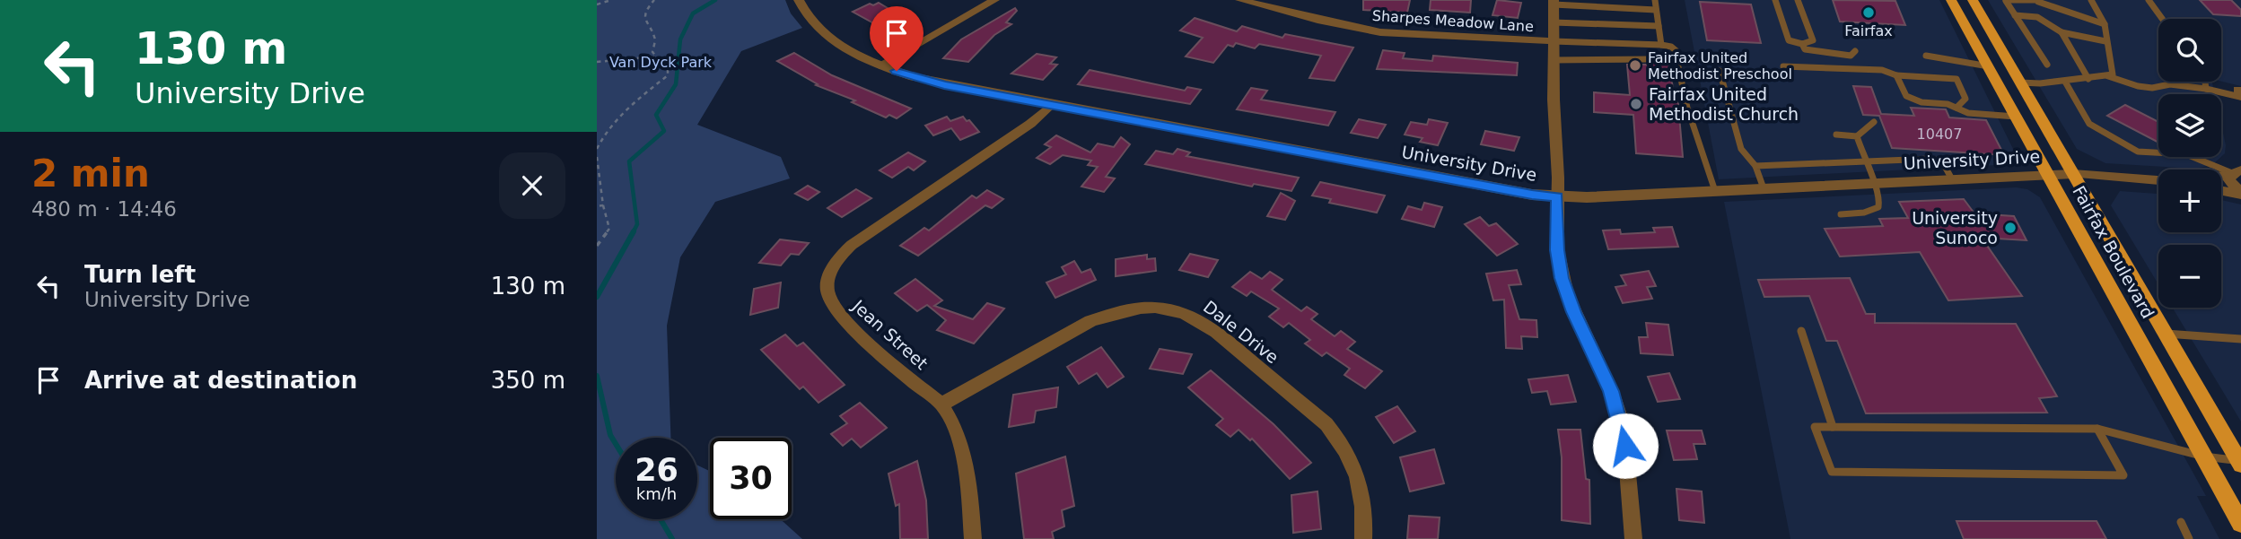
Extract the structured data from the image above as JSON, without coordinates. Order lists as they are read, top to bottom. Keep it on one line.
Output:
{"streets":{"main road":["Fairfax Boulevard"],"street":["Sharpes Meadow Lane","University Drive","Dale Drive","Jean Street"]},"crossings":[["University Drive","Fairfax Boulevard"],["University Drive","Jean Street"],["Dale Drive","Jean Street"]],"parks":["Van Dyck Park"],"places":["Fairfax","Fairfax United Methodist Preschool","Fairfax United Methodist Church","University Sunoco"],"house_numbers":["10407"],"page":{"turn":["130 m","University Drive"],"map_buttons":["+","−"],"heading":["2 min","480 m · 14:46"],"list":[{"name":"Turn left","note":"University Drive","value":"130 m"},{"name":"Arrive at destination","value":"350 m"}],"speed":"26 km/h","limit":"30"}}
